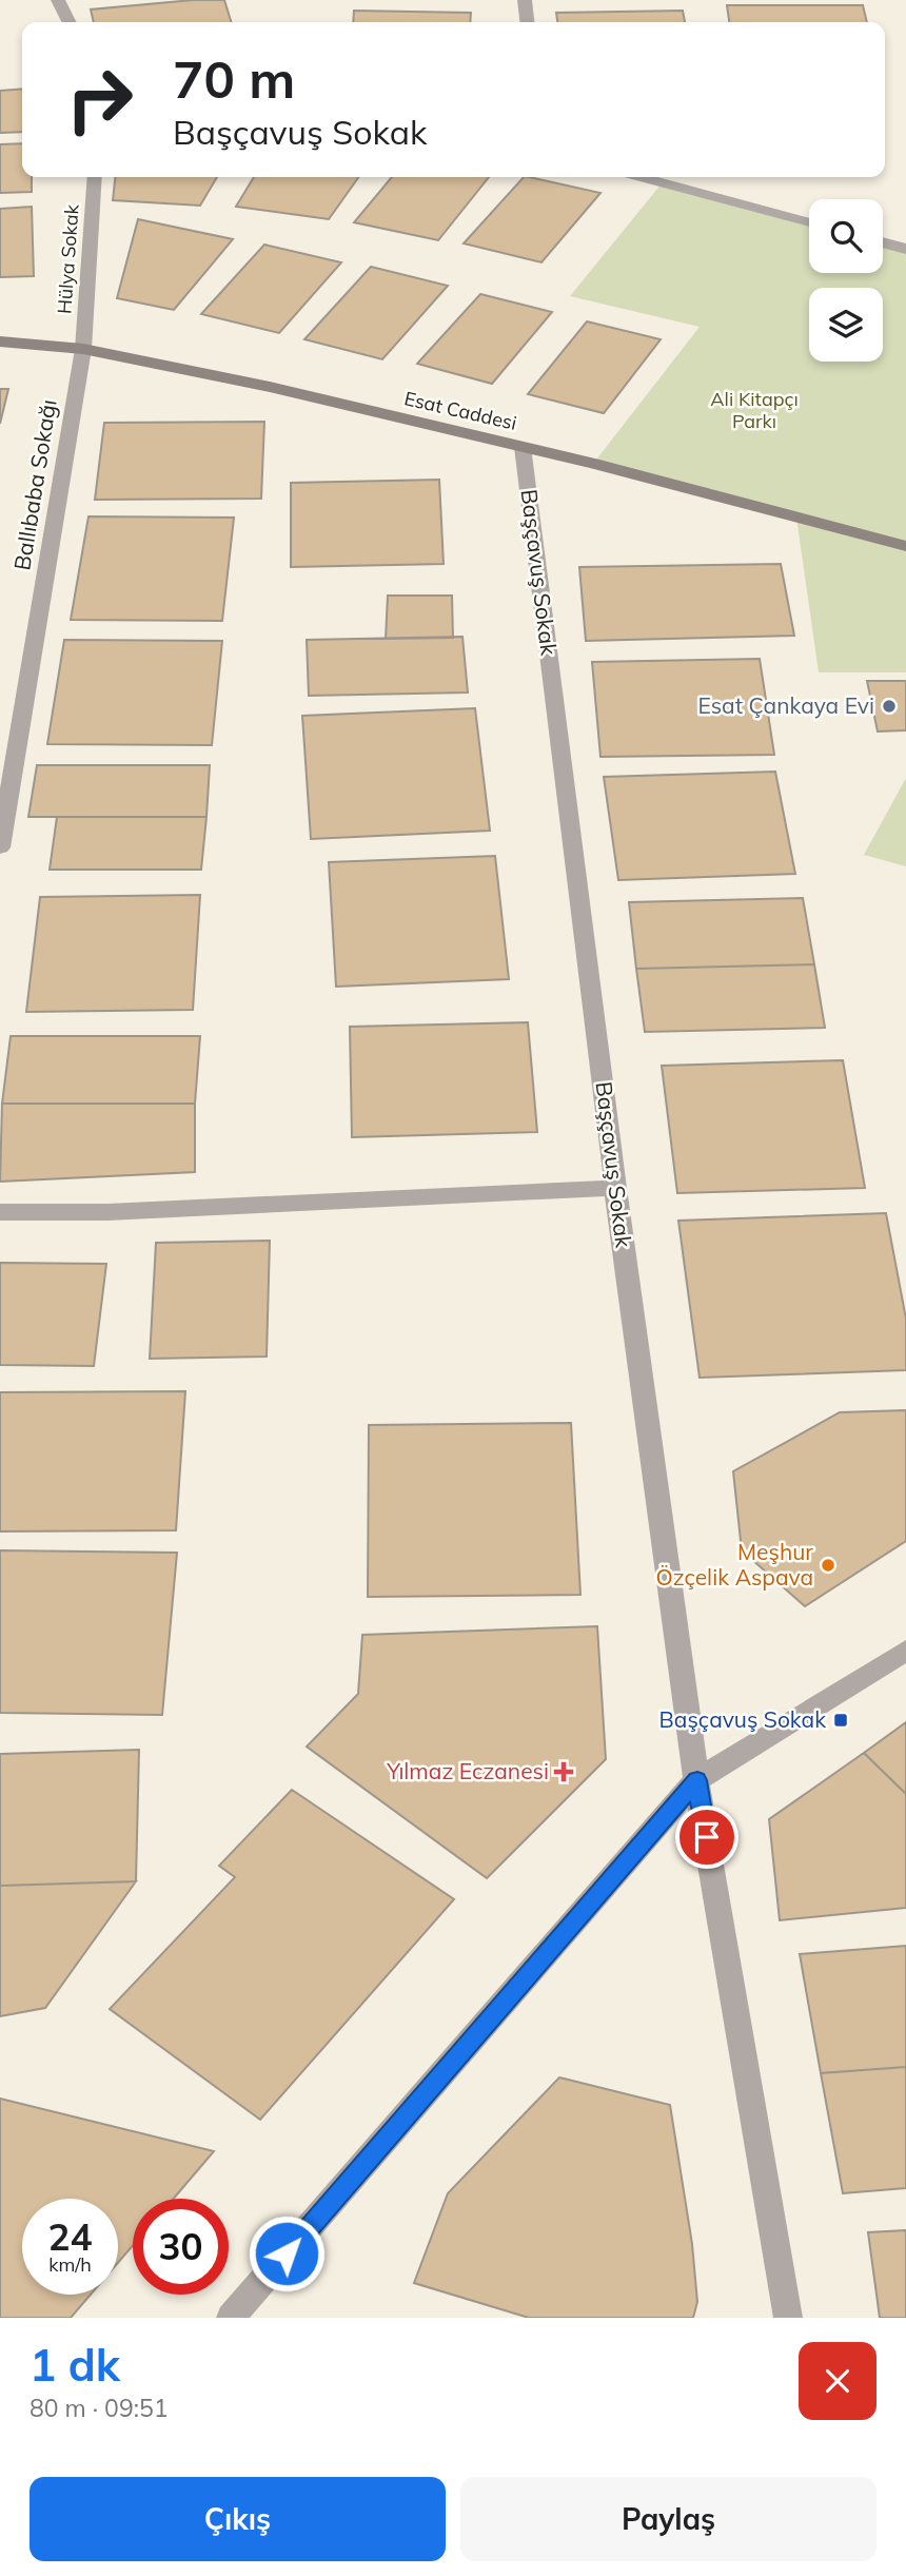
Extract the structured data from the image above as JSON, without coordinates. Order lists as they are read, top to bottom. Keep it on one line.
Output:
{"streets":{"main road":["Esat Caddesi"],"street":["Hülya Sokak","Ballıbaba Sokağı","Başçavuş Sokak"]},"crossings":[["Hülya Sokak","Esat Caddesi"],["Hülya Sokak","Ballıbaba Sokağı"],["Esat Caddesi","Ballıbaba Sokağı"],["Esat Caddesi","Başçavuş Sokak"]],"parks":["Ali Kitapçı Parkı"],"places":{"other":["Esat Çankaya Evi","Meşhur Özçelik Aspava"],"transit":["Başçavuş Sokak"],"health":["Yılmaz Eczanesi"]},"page":{"turn":["70 m","Başçavuş Sokak"],"speed":"24 km/h","limit":"30","heading":["1 dk","80 m · 09:51"],"buttons":["Çıkış","Paylaş"]}}
